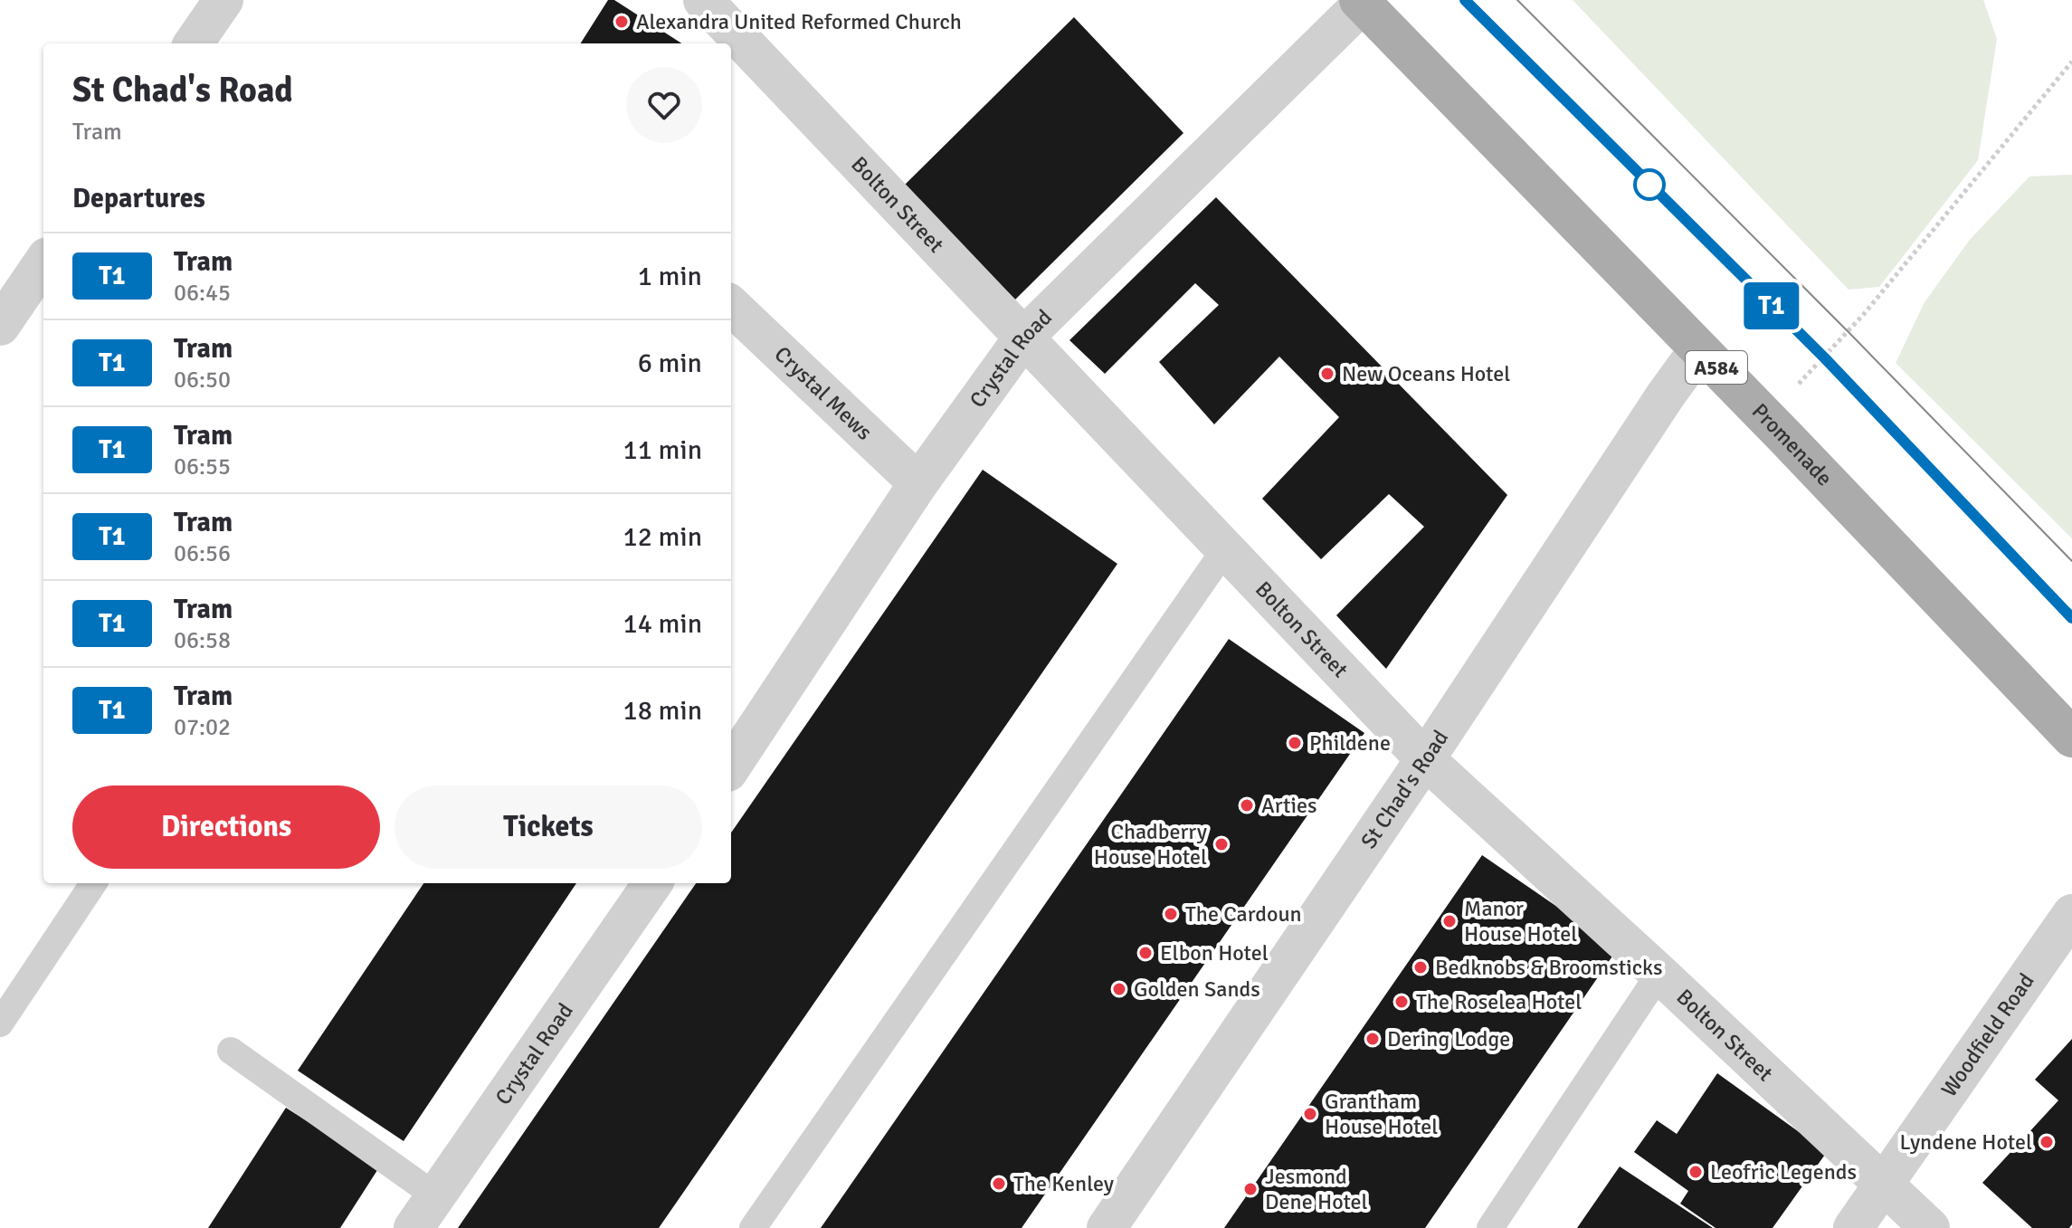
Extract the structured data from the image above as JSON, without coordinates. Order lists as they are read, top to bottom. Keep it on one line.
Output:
{"streets":{"main road":["A584","Promenade"],"street":["Bolton Street","Crystal Road","Crystal Mews","St Chad's Road","Woodfield Road"]},"crossings":[["Bolton Street","Crystal Road"],["Bolton Street","St Chad's Road"],["Bolton Street","Woodfield Road"],["Crystal Road","Crystal Mews"],["Crystal Road","Promenade"],["Promenade","St Chad's Road"]],"places":["Alexandra United Reformed Church","New Oceans Hotel","Phildene","Arties","Chadberry House Hotel","The Cardoun","Manor House Hotel","Elbon Hotel","Bedknobs & Broomsticks","Golden Sands","The Roselea Hotel","Dering Lodge","Grantham House Hotel","Lyndene Hotel","Leofric Legends","The Kenley","Jesmond Dene Hotel"],"lines":["tram line T1"],"page":{"on_map":"T1","heading":[["St Chad's Road","Tram"],"Departures"],"list":[{"mark":"T1","name":"Tram","note":"06:45","value":"1 min"},{"mark":"T1","name":"Tram","note":"06:50","value":"6 min"},{"mark":"T1","name":"Tram","note":"06:55","value":"11 min"},{"mark":"T1","name":"Tram","note":"06:56","value":"12 min"},{"mark":"T1","name":"Tram","note":"06:58","value":"14 min"},{"mark":"T1","name":"Tram","note":"07:02","value":"18 min"}],"buttons":["Directions","Tickets"]}}
